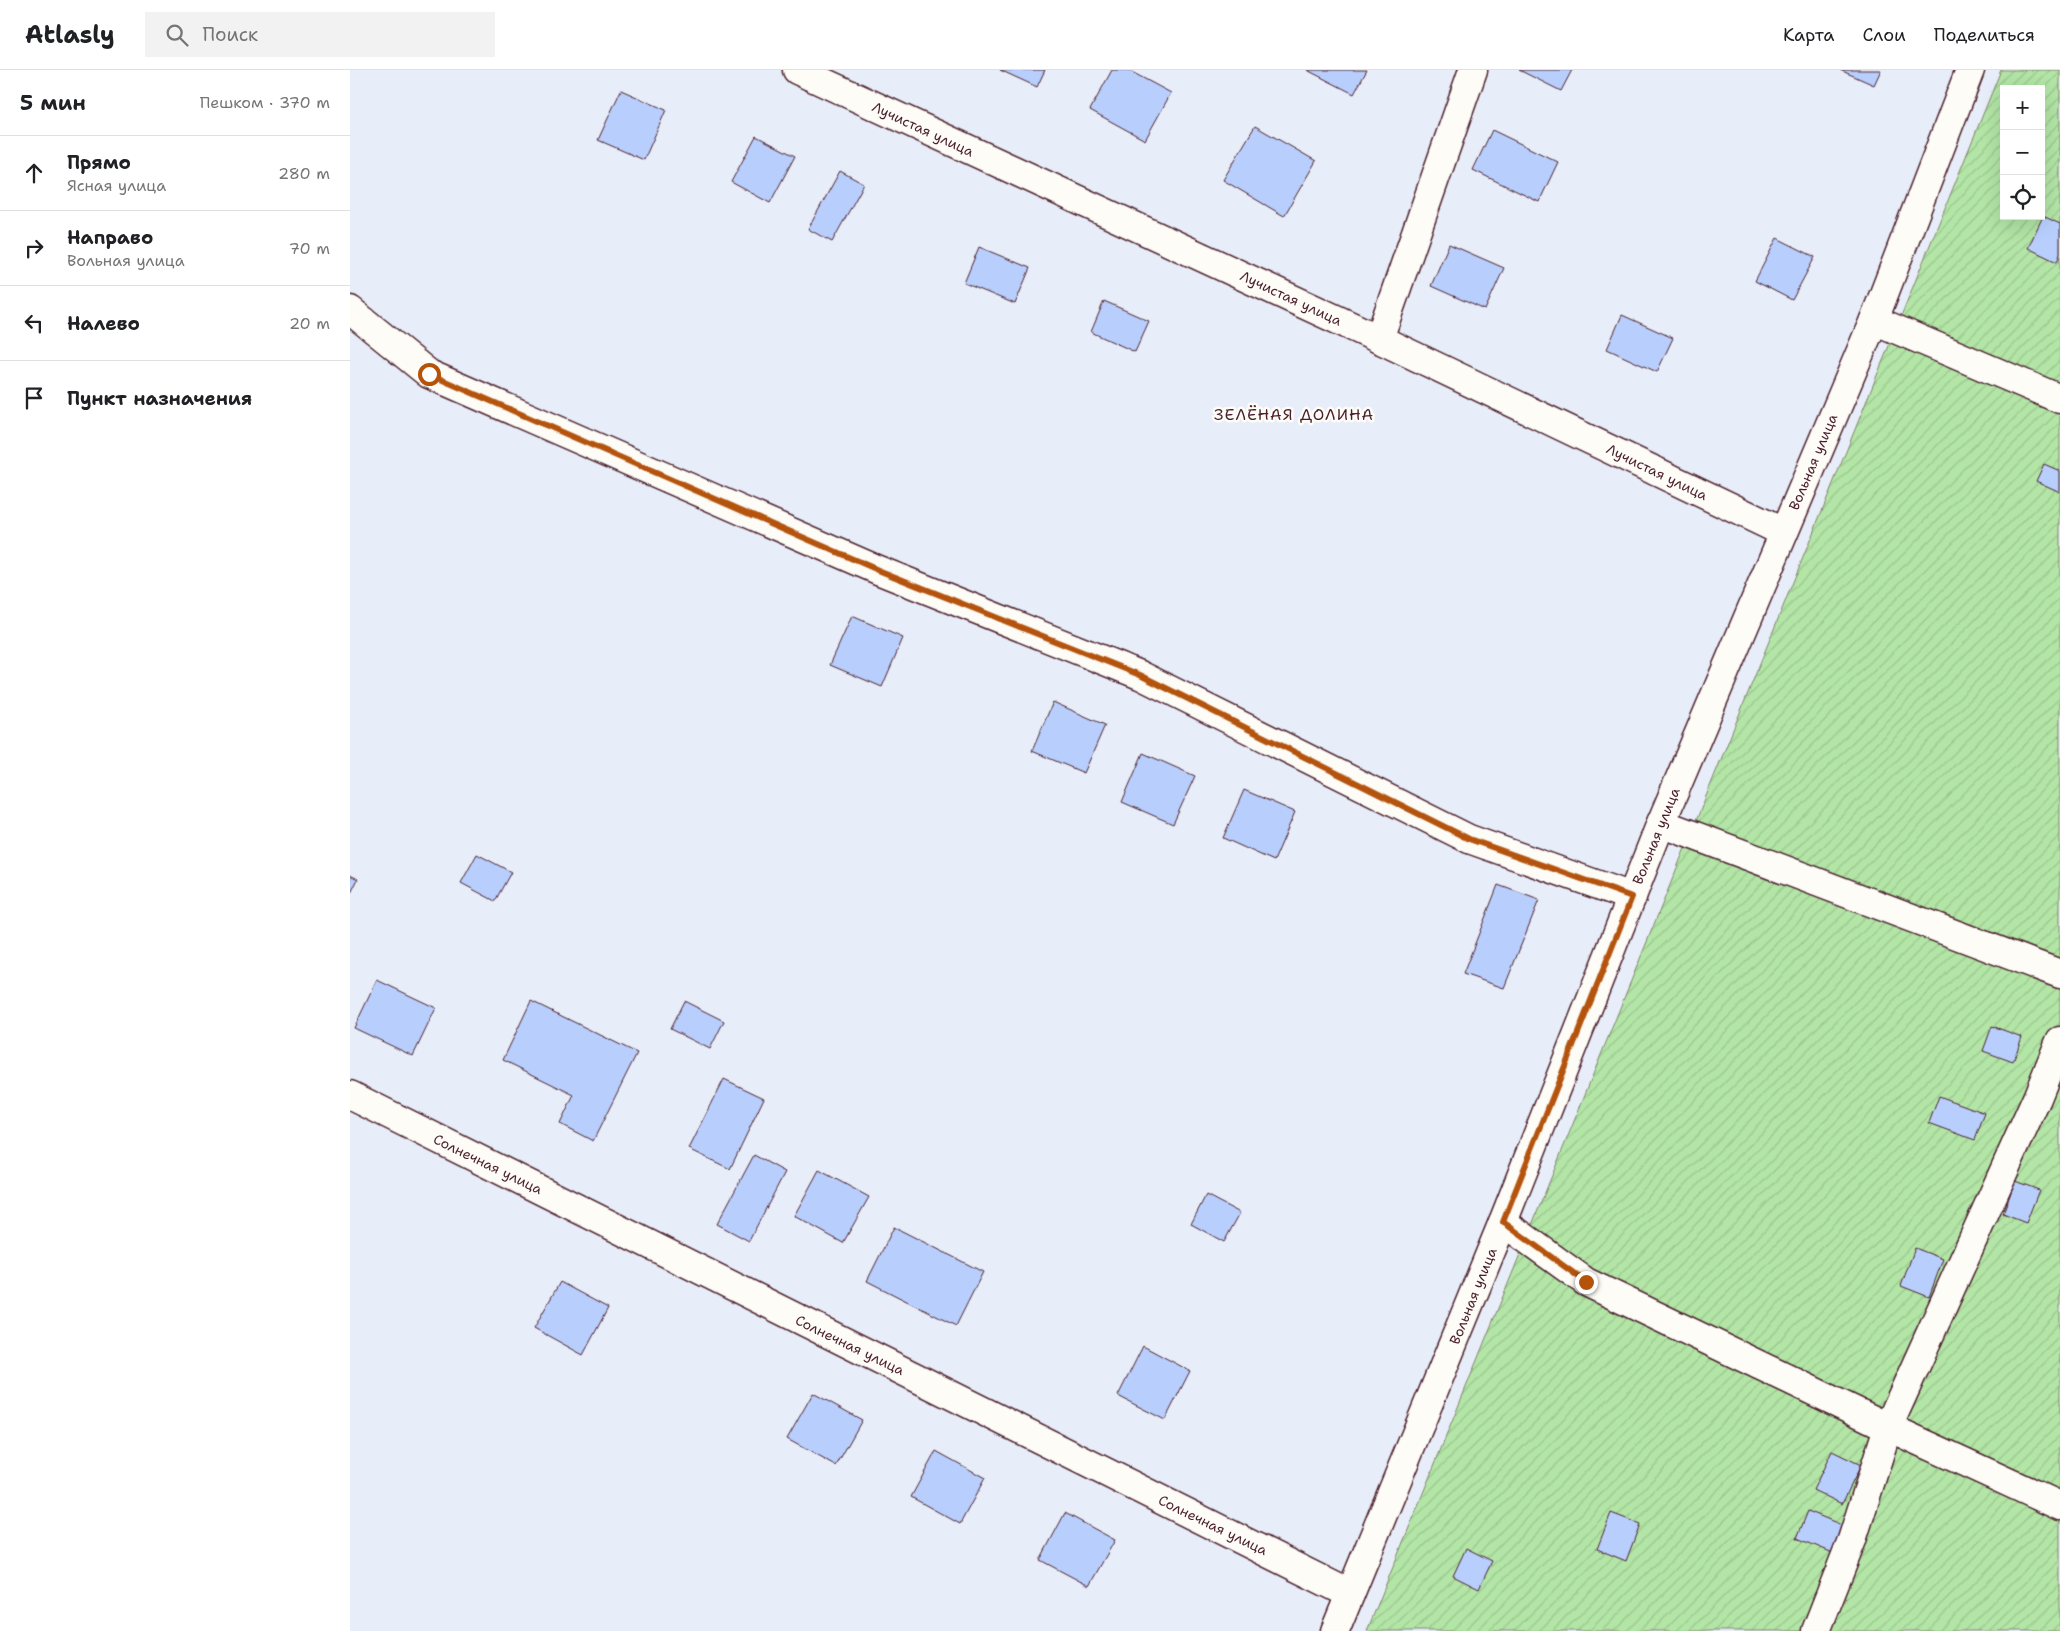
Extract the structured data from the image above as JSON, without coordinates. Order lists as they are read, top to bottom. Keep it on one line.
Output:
{"streets":{"street":["Лучистая улица","Вольная улица","Солнечная улица"]},"crossings":[["Лучистая улица","Вольная улица"],["Вольная улица","Солнечная улица"]],"districts":["ЗЕЛЁНАЯ ДОЛИНА"],"page":{"header":"Atlasly","search":"Поиск","nav":["Карта","Слои","Поделиться"],"heading":["5 мин","Пешком · 370 m"],"map_buttons":["+","−"],"list":[["Прямо","Ясная улица","280 m"],["Направо","Вольная улица","70 m"],["Налево","20 m"],"Пункт назначения"]}}
